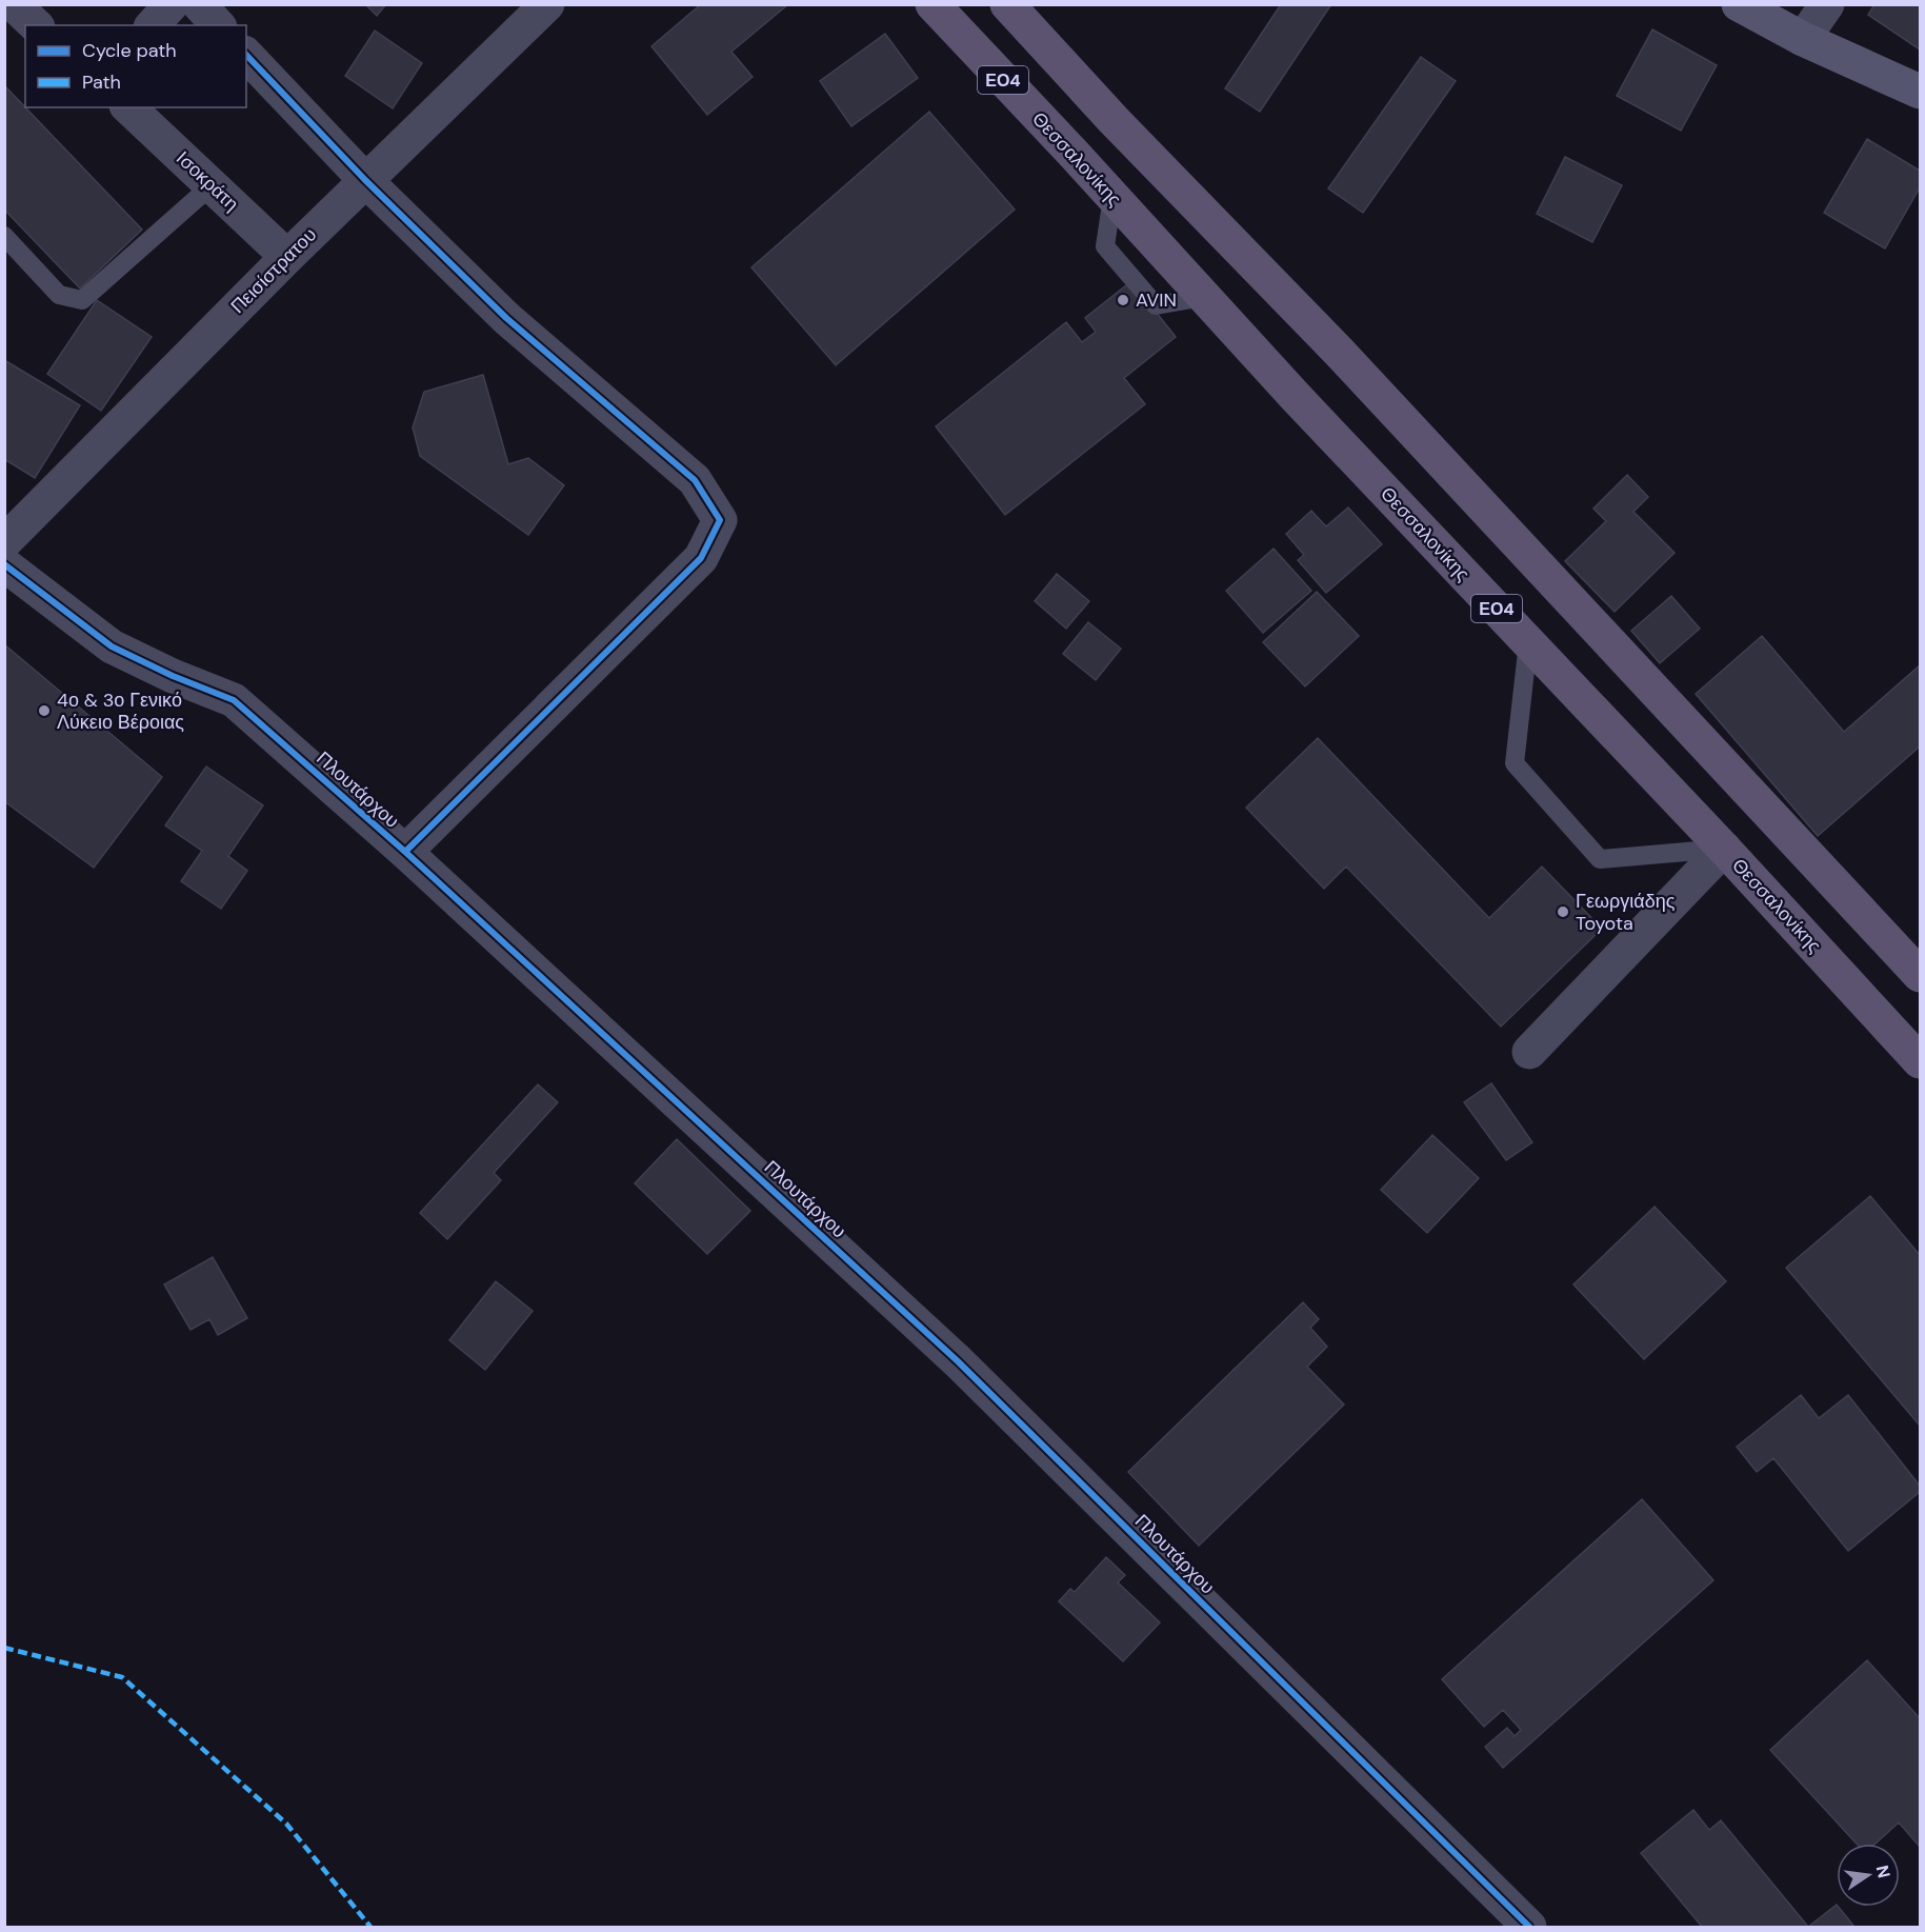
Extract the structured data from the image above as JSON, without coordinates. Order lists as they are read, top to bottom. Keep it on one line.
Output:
{"streets":{"main road":["ΕΟ4","Θεσσαλονίκης"],"street":["Ισοκράτη","Πεισίστρατου","Πλουτάρχου"]},"crossings":[["Ισοκράτη","Πεισίστρατου"]],"places":["AVIN","4ο & 3ο Γενικό Λύκειο Βέροιας","Γεωργιάδης Toyota"],"legend":["Cycle path","Path"],"north":"right"}
